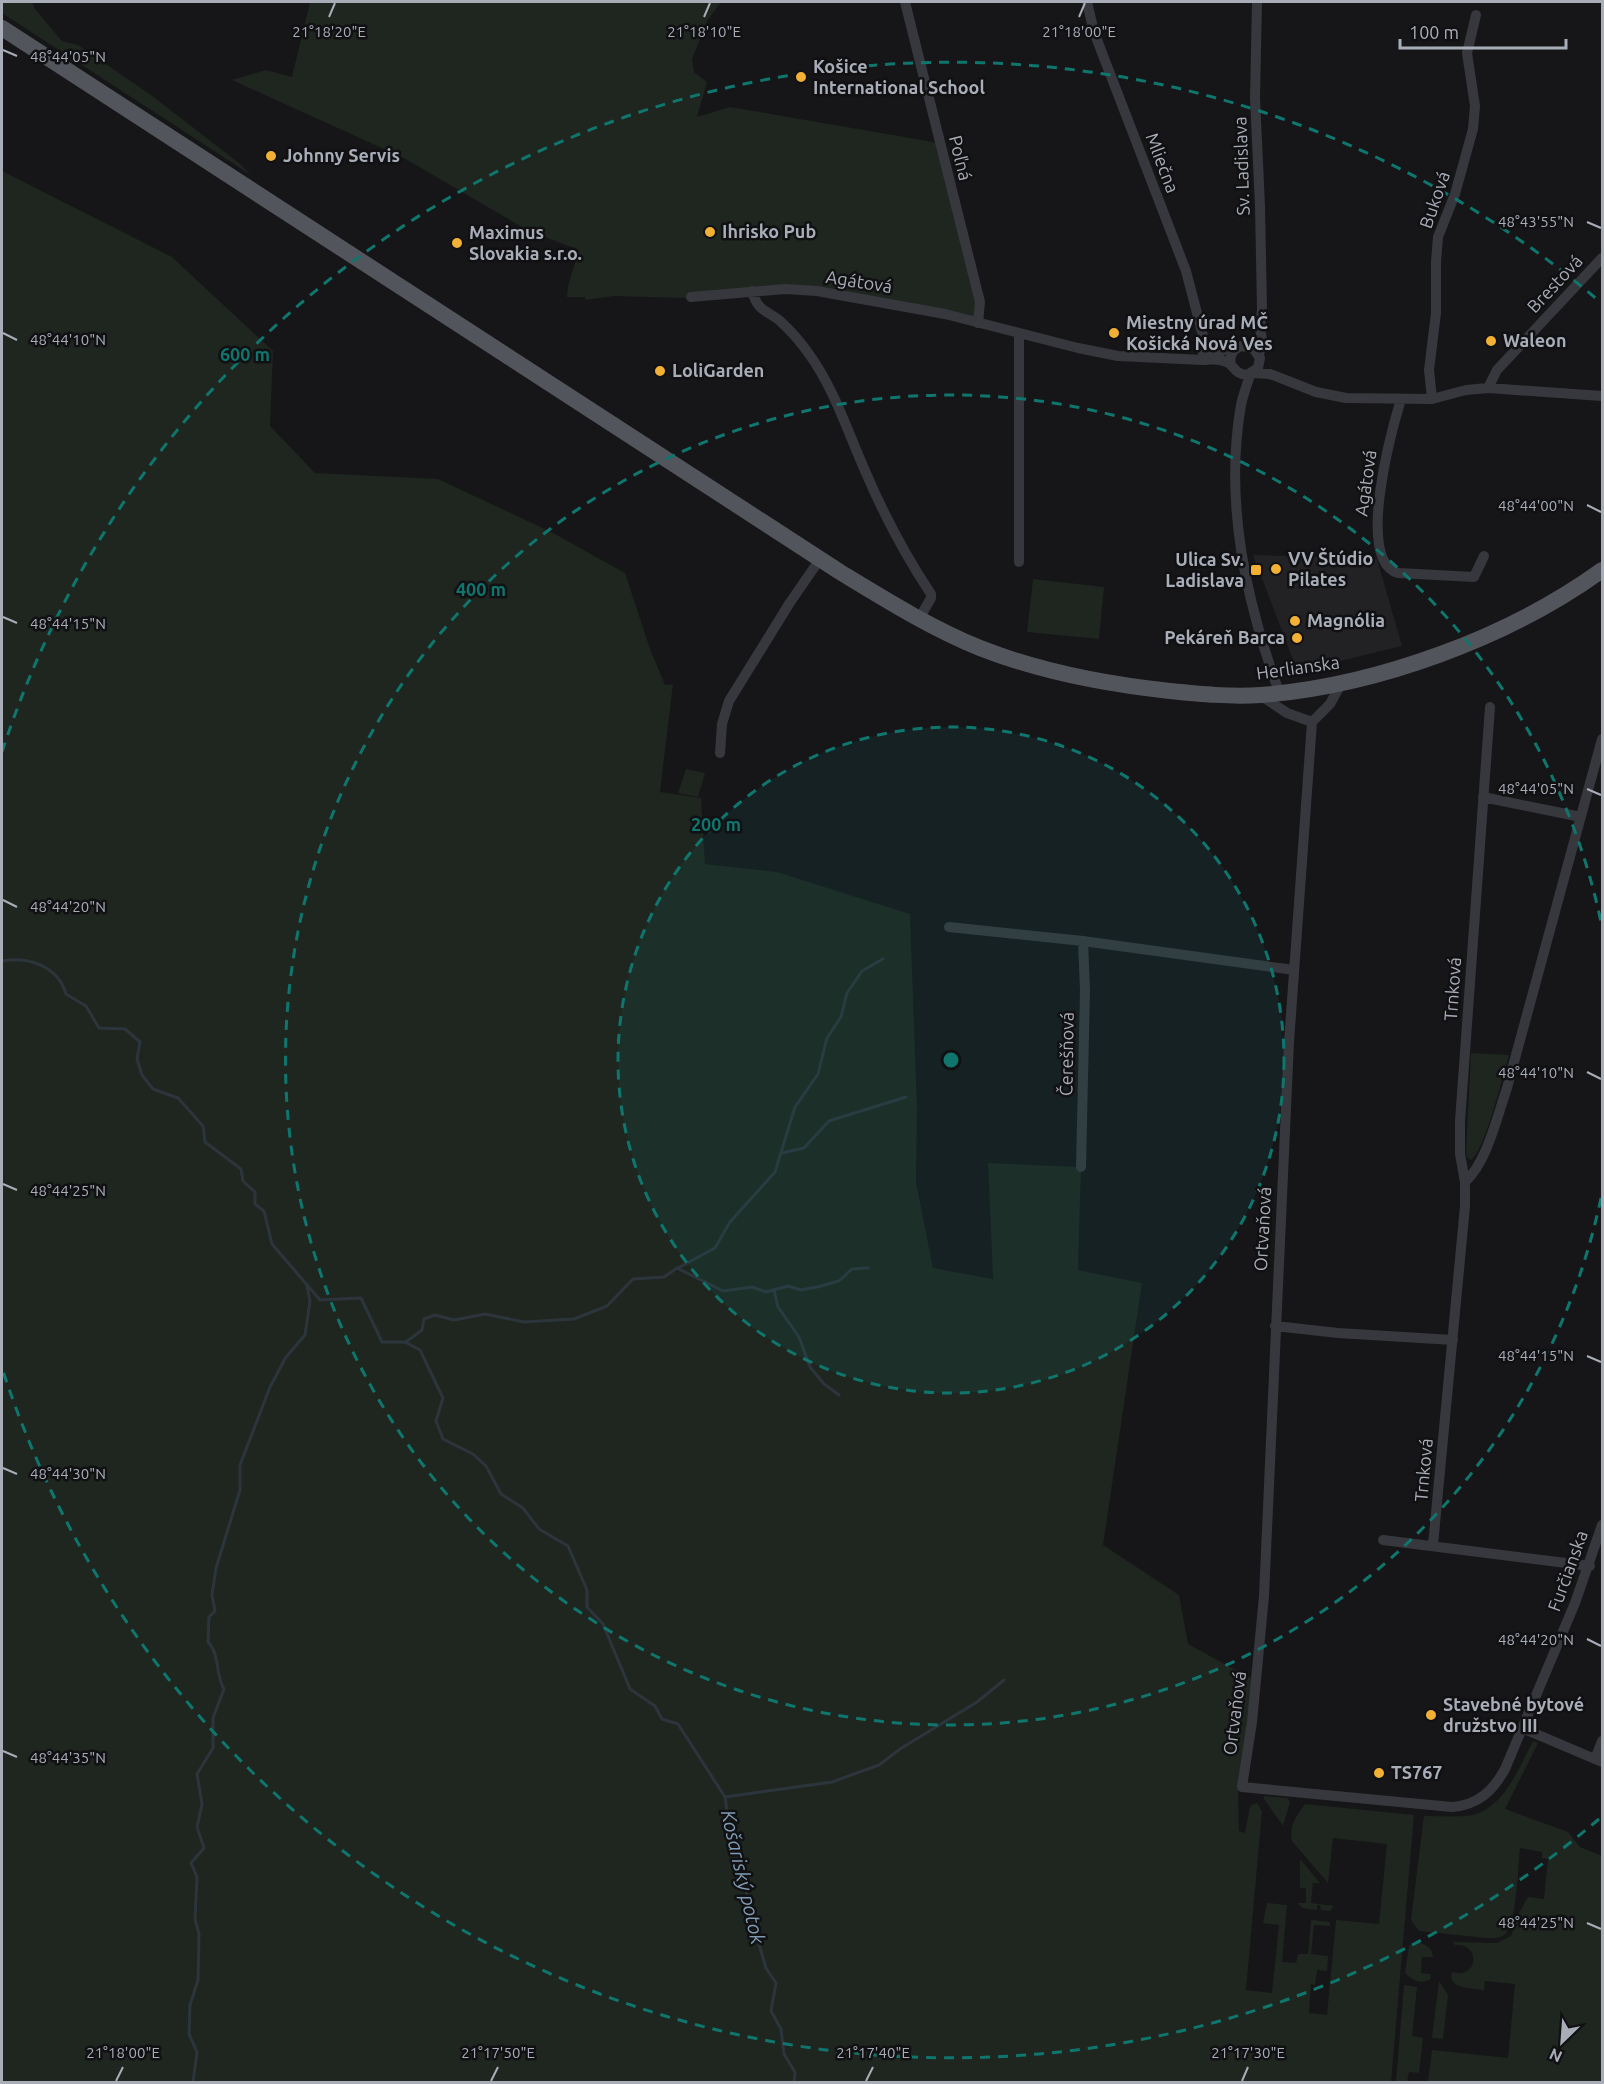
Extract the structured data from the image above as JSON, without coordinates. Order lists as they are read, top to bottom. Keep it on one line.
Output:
{"streets":{"main road":["Herlianska"],"street":["Poľná","Mliečna","Sv. Ladislava","Buková","Agátová","Brestová","Trnková","Čerešňová","Ortvaňová","Furčianska"]},"crossings":[["Poľná","Agátová"],["Mliečna","Agátová"],["Sv. Ladislava","Agátová"],["Ortvaňová","Furčianska"]],"water":["Košariský potok"],"places":{"other":["Košice International School","Johnny Servis","Ihrisko Pub","Maximus Slovakia s.r.o.","Miestny úrad MČ Košická Nová Ves","Waleon","LoliGarden","VV Štúdio Pilates","Magnólia","Pekáreň Barca","Stavebné bytové družstvo III","TS767"],"transit":["Ulica Sv. Ladislava"]},"scale_bar":"100 m","north":"bottom left","coordinates":["21°18'20\"E","21°18'10\"E","21°18'00\"E","48°44'05\"N","48°43'55\"N","48°44'10\"N","48°44'00\"N","48°44'15\"N","48°44'20\"N","48°44'25\"N","48°44'30\"N","48°44'35\"N","21°17'50\"E","21°17'40\"E","21°17'30\"E"],"rings":["600 m","400 m","200 m"]}
